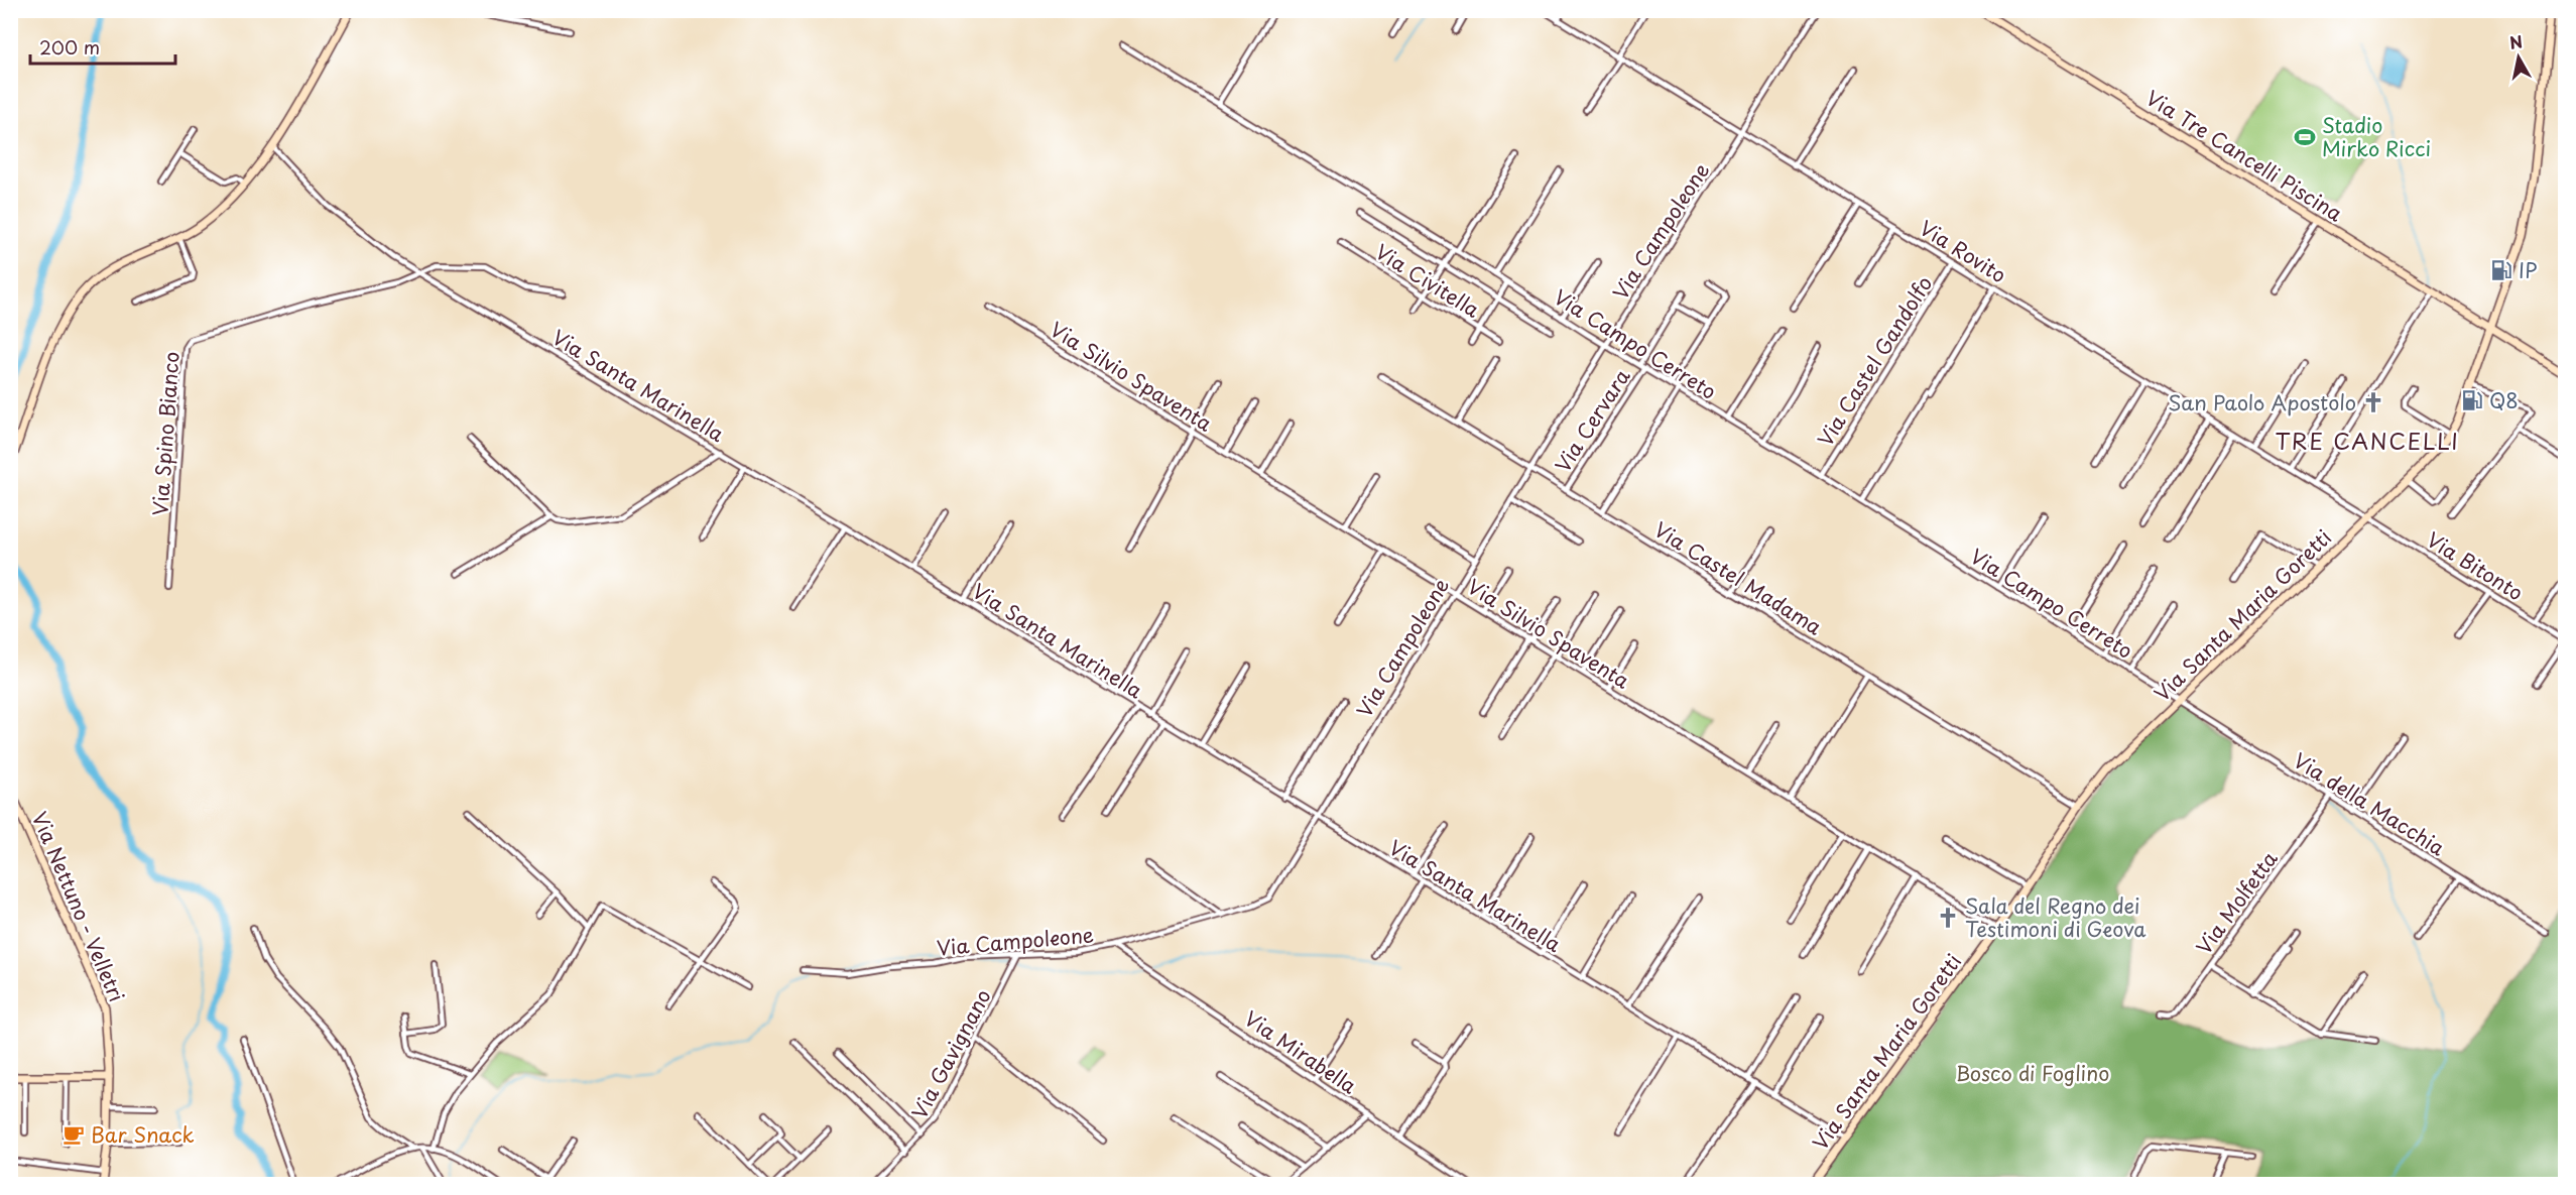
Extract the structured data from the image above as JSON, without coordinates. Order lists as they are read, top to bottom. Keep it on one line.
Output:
{"streets":{"main road":["Via Tre Cancelli Piscina","Via Santa Maria Goretti","Via Nettuno - Velletri"],"street":["Via Campoleone","Via Rovito","Via Civitella","Via Campo Cerreto","Via Castel Gandolfo","Via Silvio Spaventa","Via Santa Marinella","Via Cervara","Via Spino Bianco","Via Bitonto","Via Castel Madama","Via della Macchia","Via Molfetta","Via Mirabella","Via Gavignano"]},"crossings":[["Via Tre Cancelli Piscina","Via Santa Maria Goretti"],["Via Campoleone","Via Rovito"],["Via Campoleone","Via Campo Cerreto"],["Via Campoleone","Via Silvio Spaventa"],["Via Campoleone","Via Santa Marinella"],["Via Campoleone","Via Castel Madama"],["Via Campoleone","Via Mirabella"],["Via Campoleone","Via Gavignano"],["Via Rovito","Via Castel Gandolfo"],["Via Rovito","Via Bitonto"],["Via Rovito","Via Santa Maria Goretti"],["Via Campo Cerreto","Via Castel Gandolfo"],["Via Campo Cerreto","Via Cervara"],["Via Campo Cerreto","Via Santa Maria Goretti"],["Via Campo Cerreto","Via della Macchia"],["Via Silvio Spaventa","Via Santa Maria Goretti"],["Via Santa Marinella","Via Spino Bianco"],["Via Santa Marinella","Via Santa Maria Goretti"],["Via Cervara","Via Castel Madama"],["Via Bitonto","Via Santa Maria Goretti"],["Via Castel Madama","Via Santa Maria Goretti"],["Via Santa Maria Goretti","Via della Macchia"],["Via della Macchia","Via Molfetta"]],"districts":["TRE CANCELLI"],"parks":["Bosco di Foglino"],"places":{"sports":["Stadio Mirko Ricci"],"fuel station":["IP","Q8"],"church":["San Paolo Apostolo","Sala del Regno dei Testimoni di Geova"],"cafe":["Bar Snack"]},"scale_bar":"200 m","north":"top"}
